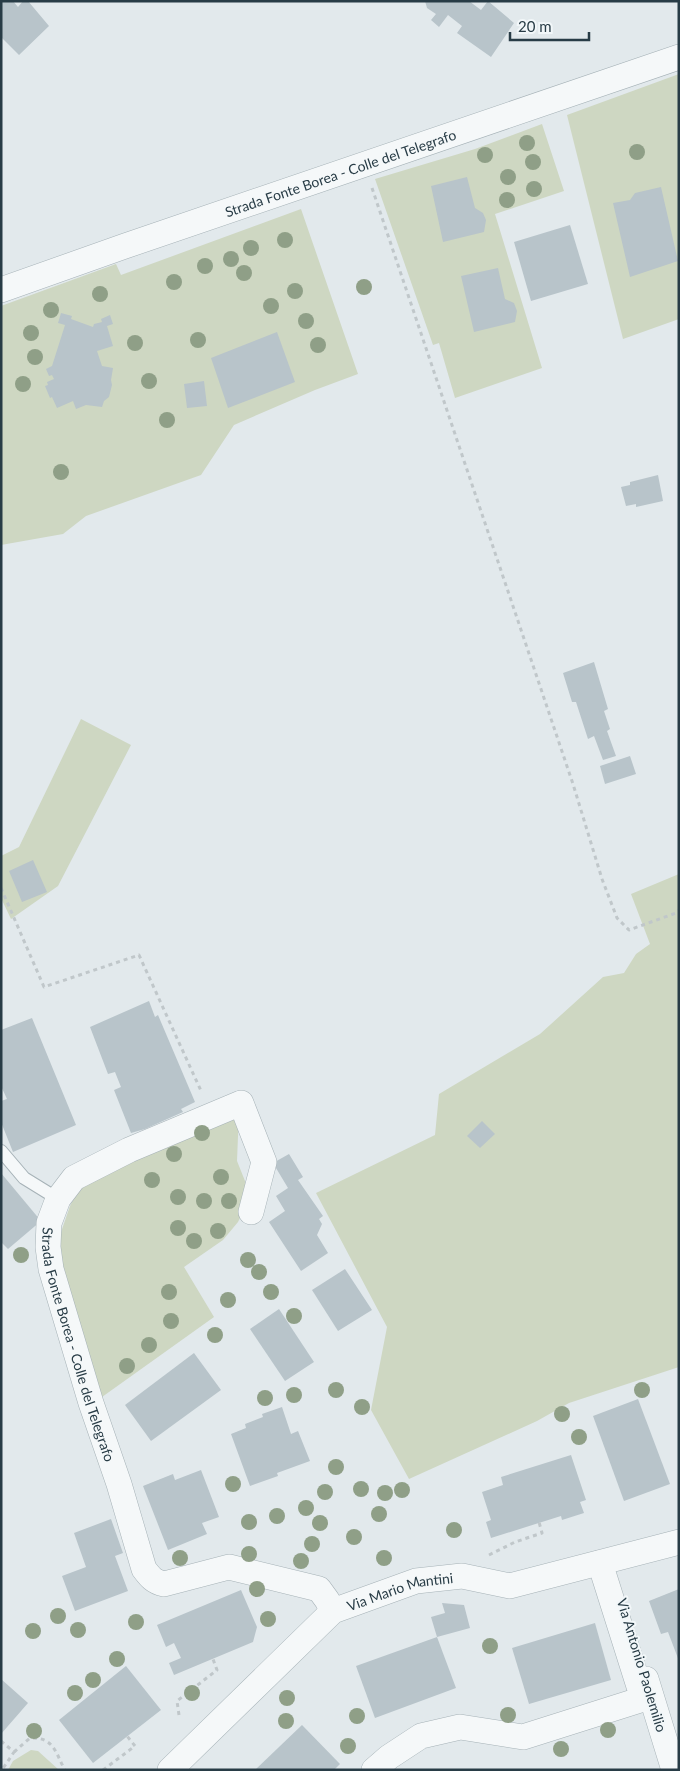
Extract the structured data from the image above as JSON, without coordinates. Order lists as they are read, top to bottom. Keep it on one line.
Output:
{"streets":{"street":["Strada Fonte Borea - Colle del Telegrafo","Via Mario Mantini","Via Antonio Paolemilio"]},"crossings":[["Strada Fonte Borea - Colle del Telegrafo","Via Mario Mantini"],["Via Mario Mantini","Via Antonio Paolemilio"]],"scale_bar":"20 m"}
